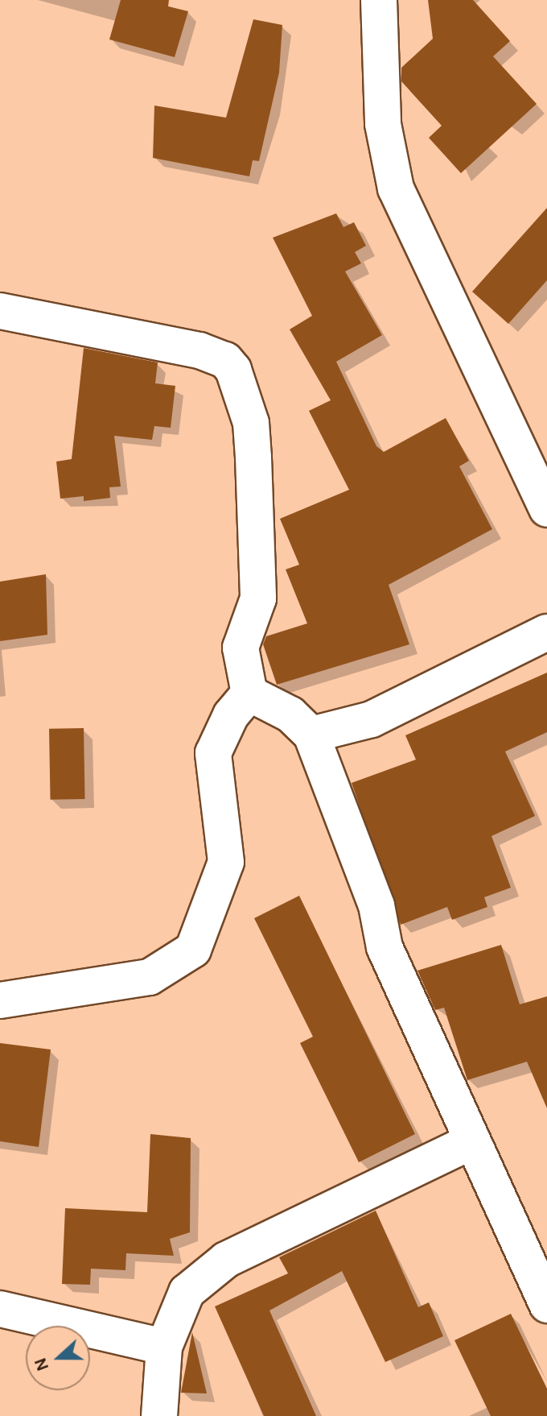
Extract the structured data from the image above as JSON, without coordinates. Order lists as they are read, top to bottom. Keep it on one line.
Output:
{"north":"left"}
